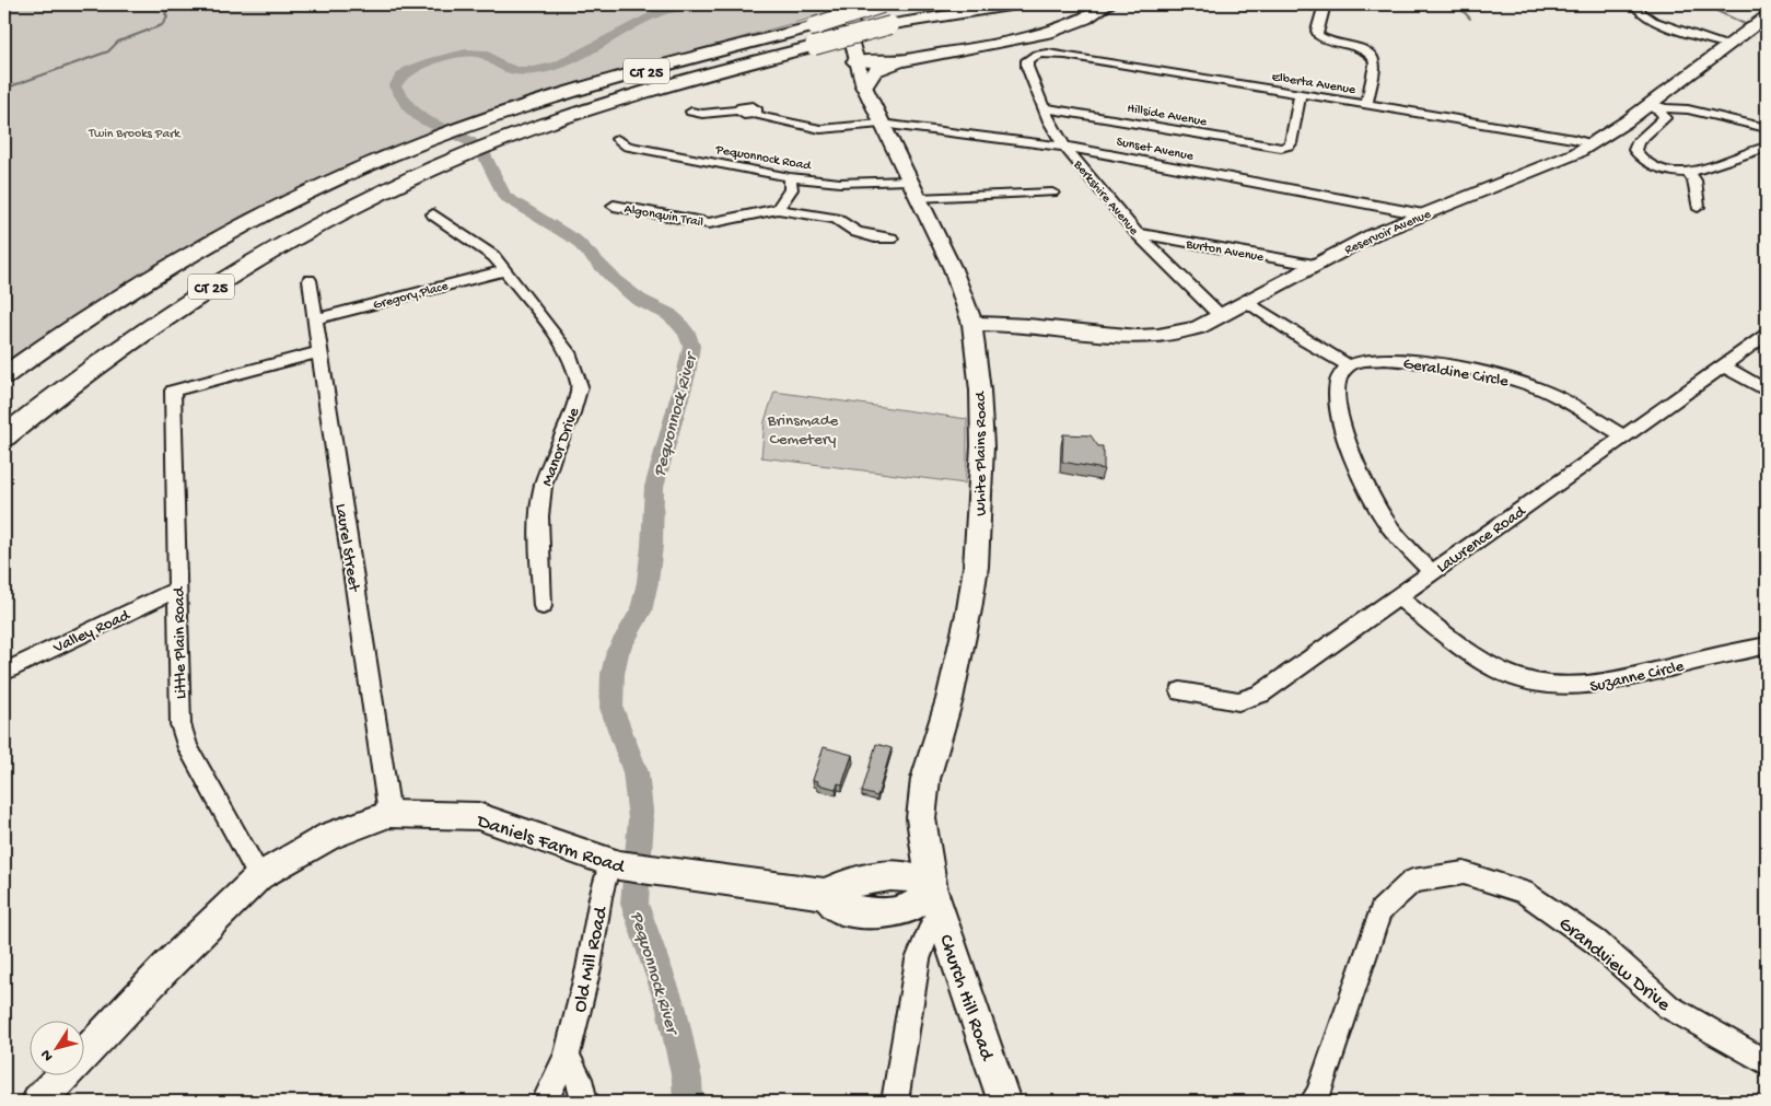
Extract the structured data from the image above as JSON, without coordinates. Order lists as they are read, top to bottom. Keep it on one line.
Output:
{"streets":{"highway":["CT 25"],"main road":["Reservoir Avenue","White Plains Road","Daniels Farm Road","Church Hill Road"],"street":["Elberta Avenue","Hillside Avenue","Sunset Avenue","Pequonnock Road","Berkshire Avenue","Algonquin Trail","Burton Avenue","Gregory Place","Geraldine Circle","Manor Drive","Lawrence Road","Laurel Street","Valley Road","Little Plain Road","Suzanne Circle","Old Mill Road","Grandview Drive"]},"crossings":[["Elberta Avenue","Berkshire Avenue"],["Elberta Avenue","Reservoir Avenue"],["Hillside Avenue","Berkshire Avenue"],["Sunset Avenue","Berkshire Avenue"],["Sunset Avenue","Reservoir Avenue"],["Sunset Avenue","White Plains Road"],["Pequonnock Road","White Plains Road"],["Berkshire Avenue","Reservoir Avenue"],["Berkshire Avenue","Burton Avenue"],["Reservoir Avenue","Burton Avenue"],["Reservoir Avenue","White Plains Road"],["Gregory Place","Manor Drive"],["Gregory Place","Laurel Street"],["Geraldine Circle","Lawrence Road"],["White Plains Road","Daniels Farm Road"],["White Plains Road","Church Hill Road"],["Lawrence Road","Suzanne Circle"],["Laurel Street","Little Plain Road"],["Laurel Street","Daniels Farm Road"],["Valley Road","Little Plain Road"],["Little Plain Road","Daniels Farm Road"],["Daniels Farm Road","Old Mill Road"],["Daniels Farm Road","Church Hill Road"]],"water":["Pequonnock River"],"parks":["Twin Brooks Park","Brinsmade Cemetery"],"north":"bottom left"}
